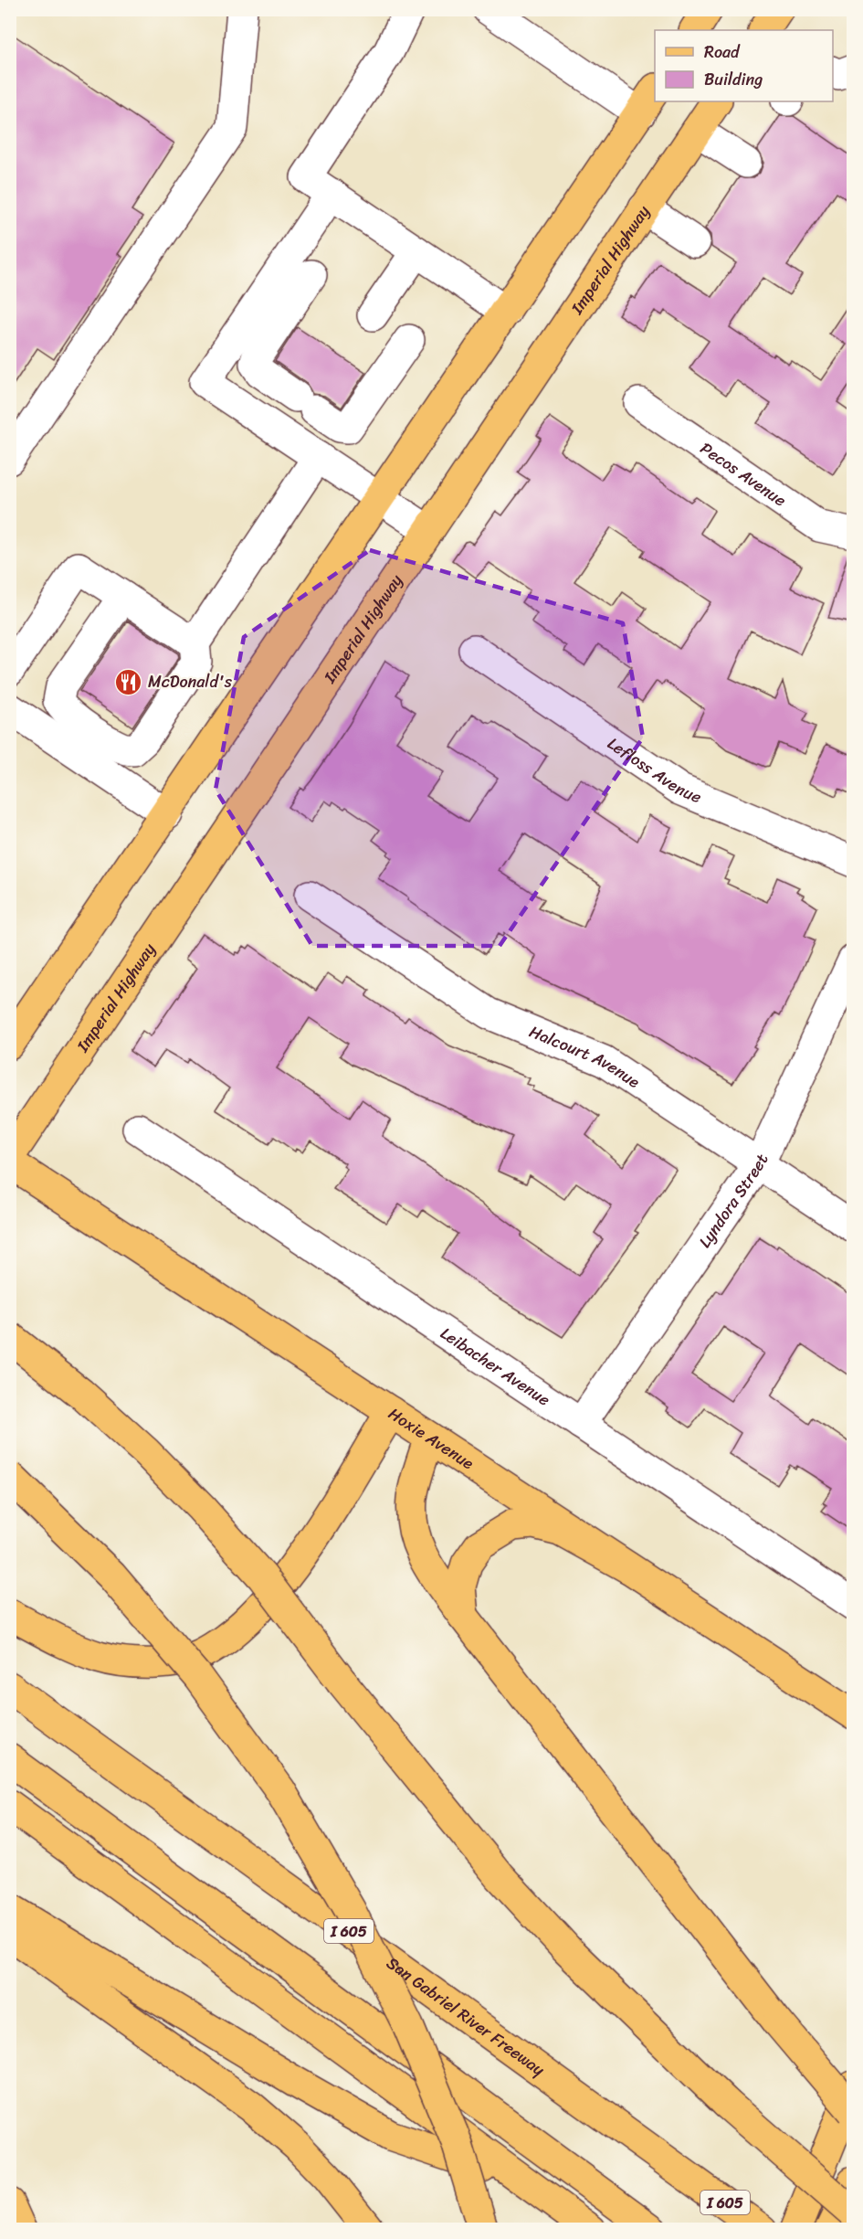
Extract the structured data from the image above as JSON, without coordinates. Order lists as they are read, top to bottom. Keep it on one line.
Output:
{"streets":{"main road":["Imperial Highway","Hoxie Avenue","I 605","San Gabriel River Freeway"],"street":["Pecos Avenue","Lefloss Avenue","Halcourt Avenue","Lyndora Street","Leibacher Avenue"]},"crossings":[["Halcourt Avenue","Lyndora Street"],["Lyndora Street","Leibacher Avenue"]],"places":{"restaurant":["McDonald's"]},"legend":["Road","Building"]}
